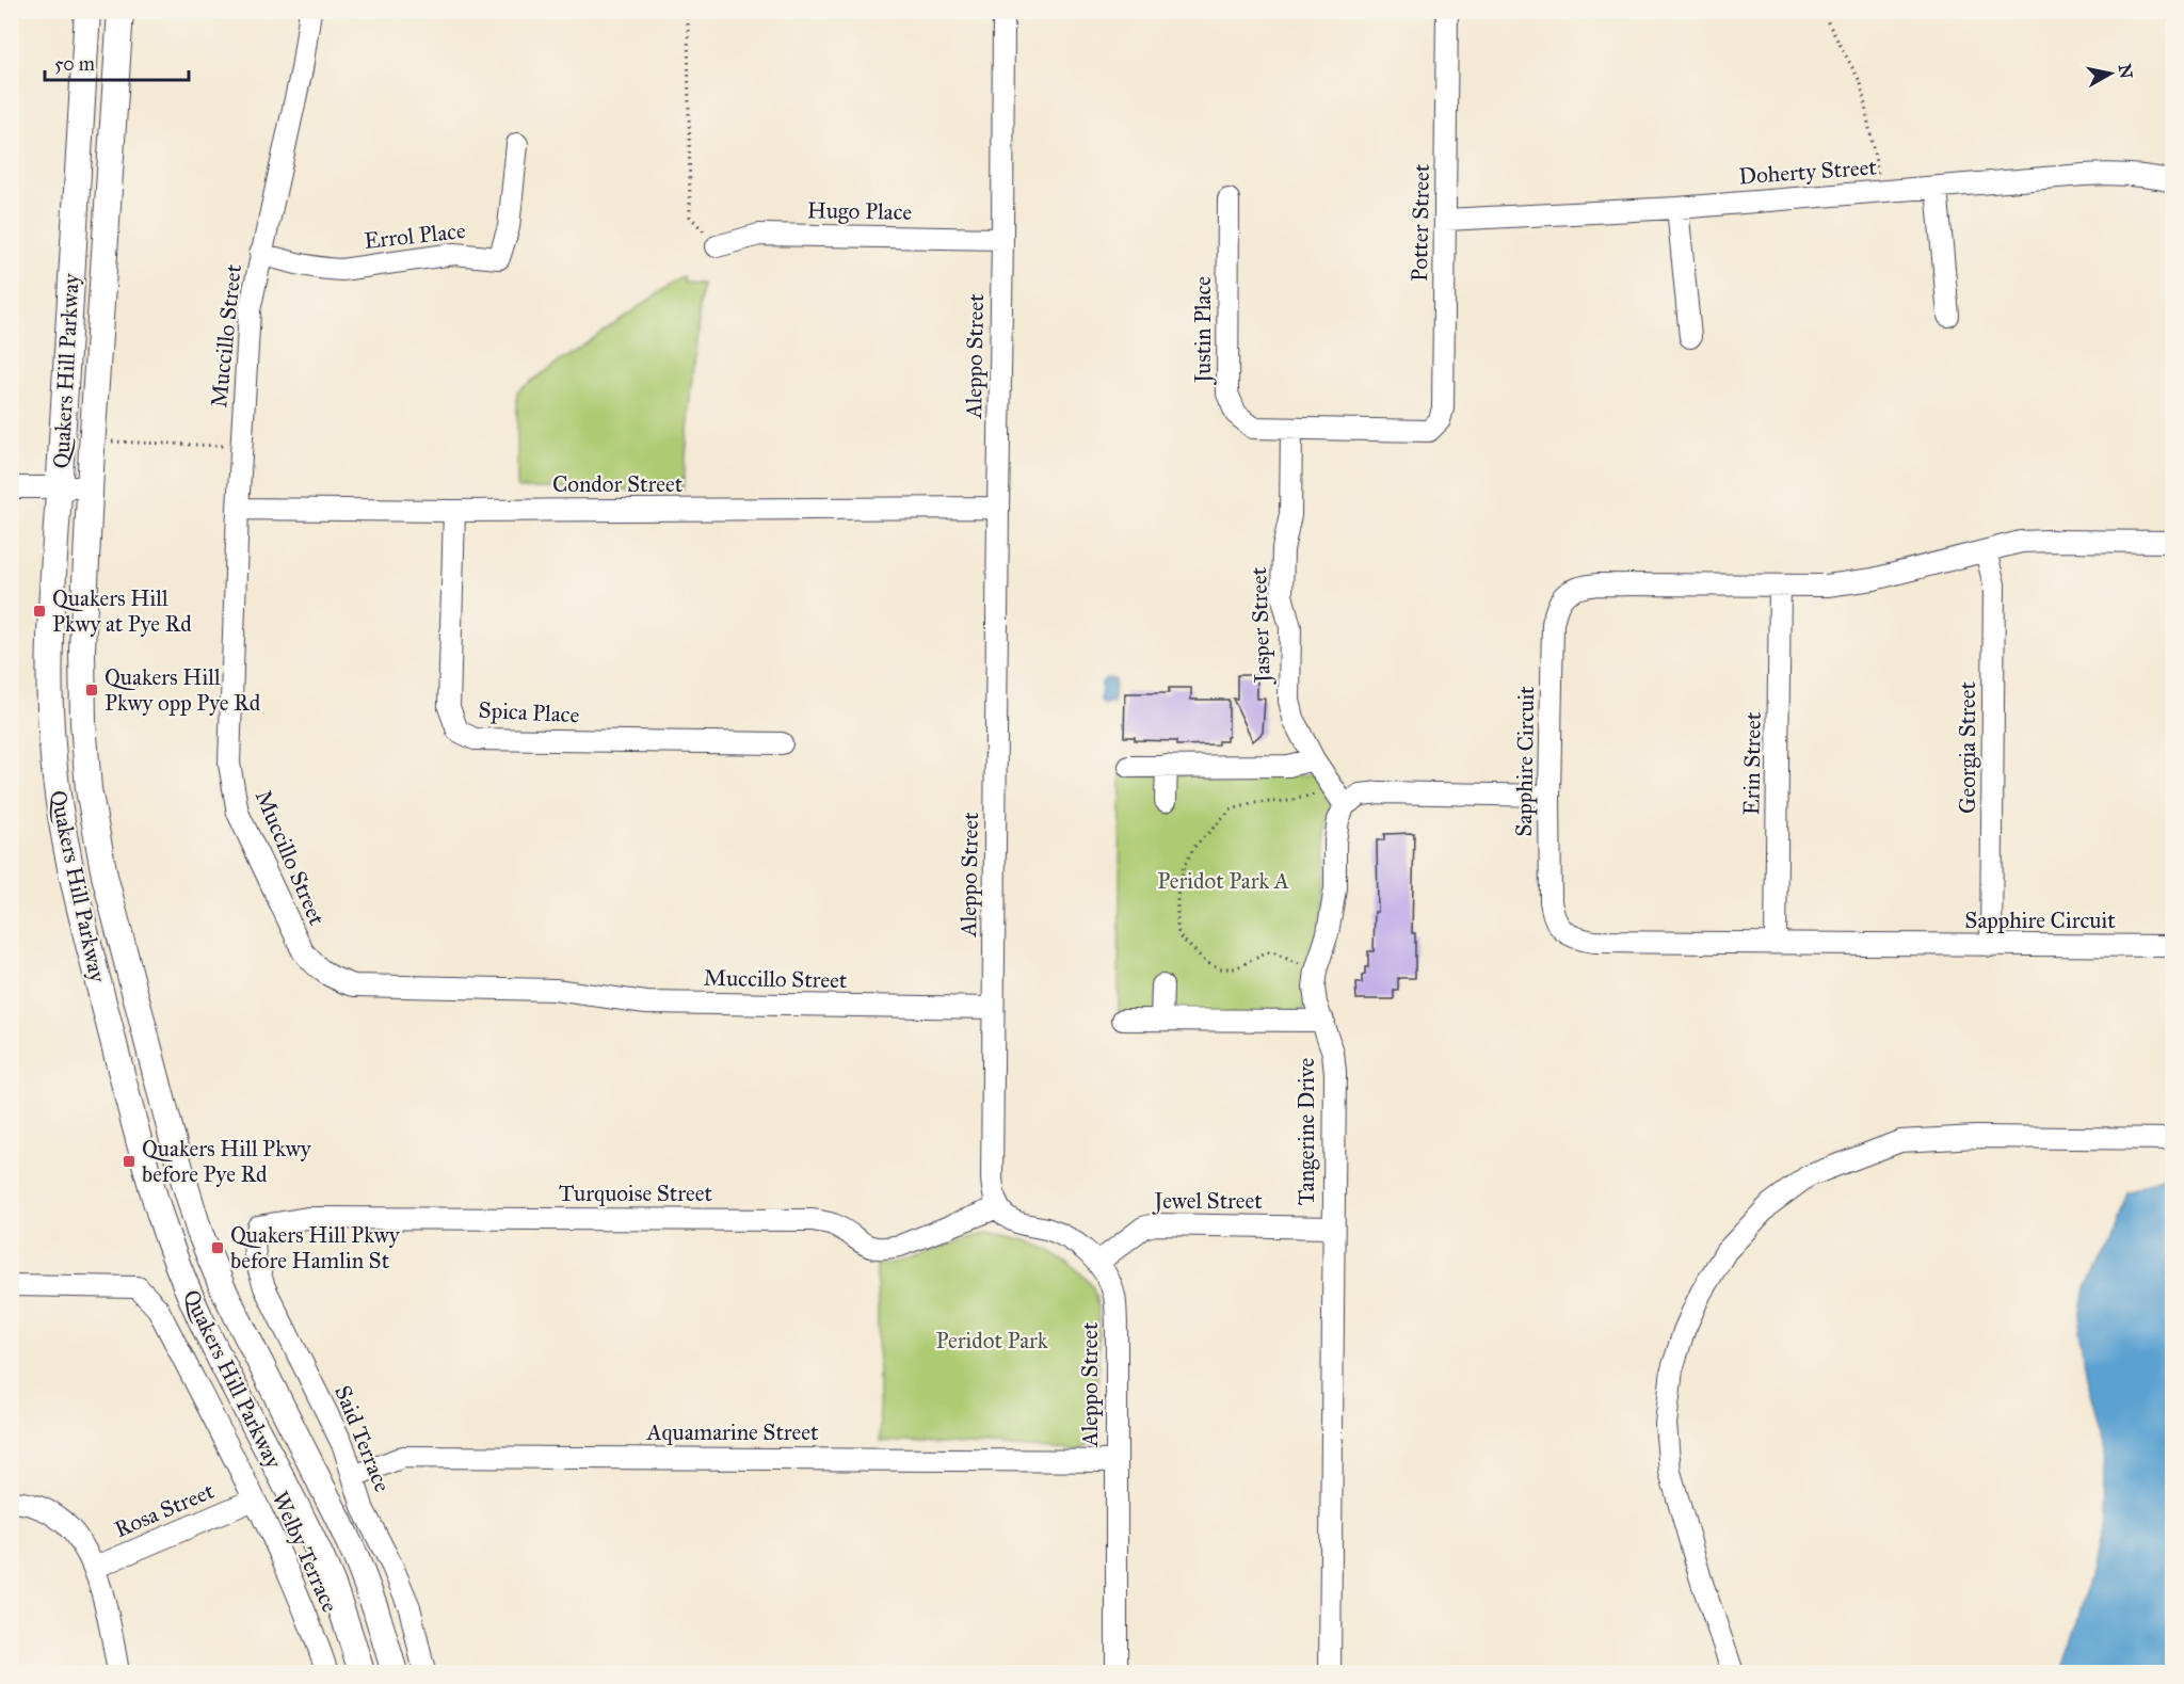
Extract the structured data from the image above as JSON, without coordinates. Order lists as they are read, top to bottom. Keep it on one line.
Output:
{"streets":{"main road":["Quakers Hill Parkway"],"street":["Doherty Street","Hugo Place","Potter Street","Errol Place","Justin Place","Muccillo Street","Aleppo Street","Condor Street","Jasper Street","Spica Place","Georgia Street","Sapphire Circuit","Erin Street","Tangerine Drive","Turquoise Street","Jewel Street","Aquamarine Street","Said Terrace","Rosa Street","Welby Terrace"]},"crossings":[["Doherty Street","Potter Street"],["Hugo Place","Aleppo Street"],["Potter Street","Justin Place"],["Errol Place","Muccillo Street"],["Justin Place","Jasper Street"],["Muccillo Street","Aleppo Street"],["Muccillo Street","Condor Street"],["Aleppo Street","Condor Street"],["Aleppo Street","Turquoise Street"],["Aleppo Street","Jewel Street"],["Aleppo Street","Aquamarine Street"],["Condor Street","Spica Place"],["Jasper Street","Tangerine Drive"],["Georgia Street","Sapphire Circuit"],["Sapphire Circuit","Erin Street"],["Tangerine Drive","Jewel Street"],["Turquoise Street","Said Terrace"],["Aquamarine Street","Said Terrace"],["Rosa Street","Welby Terrace"]],"parks":["Peridot Park A","Peridot Park"],"places":{"transit":["Quakers Hill Pkwy at Pye Rd","Quakers Hill Pkwy opp Pye Rd","Quakers Hill Pkwy before Pye Rd","Quakers Hill Pkwy before Hamlin St"]},"scale_bar":"50 m","north":"right"}
